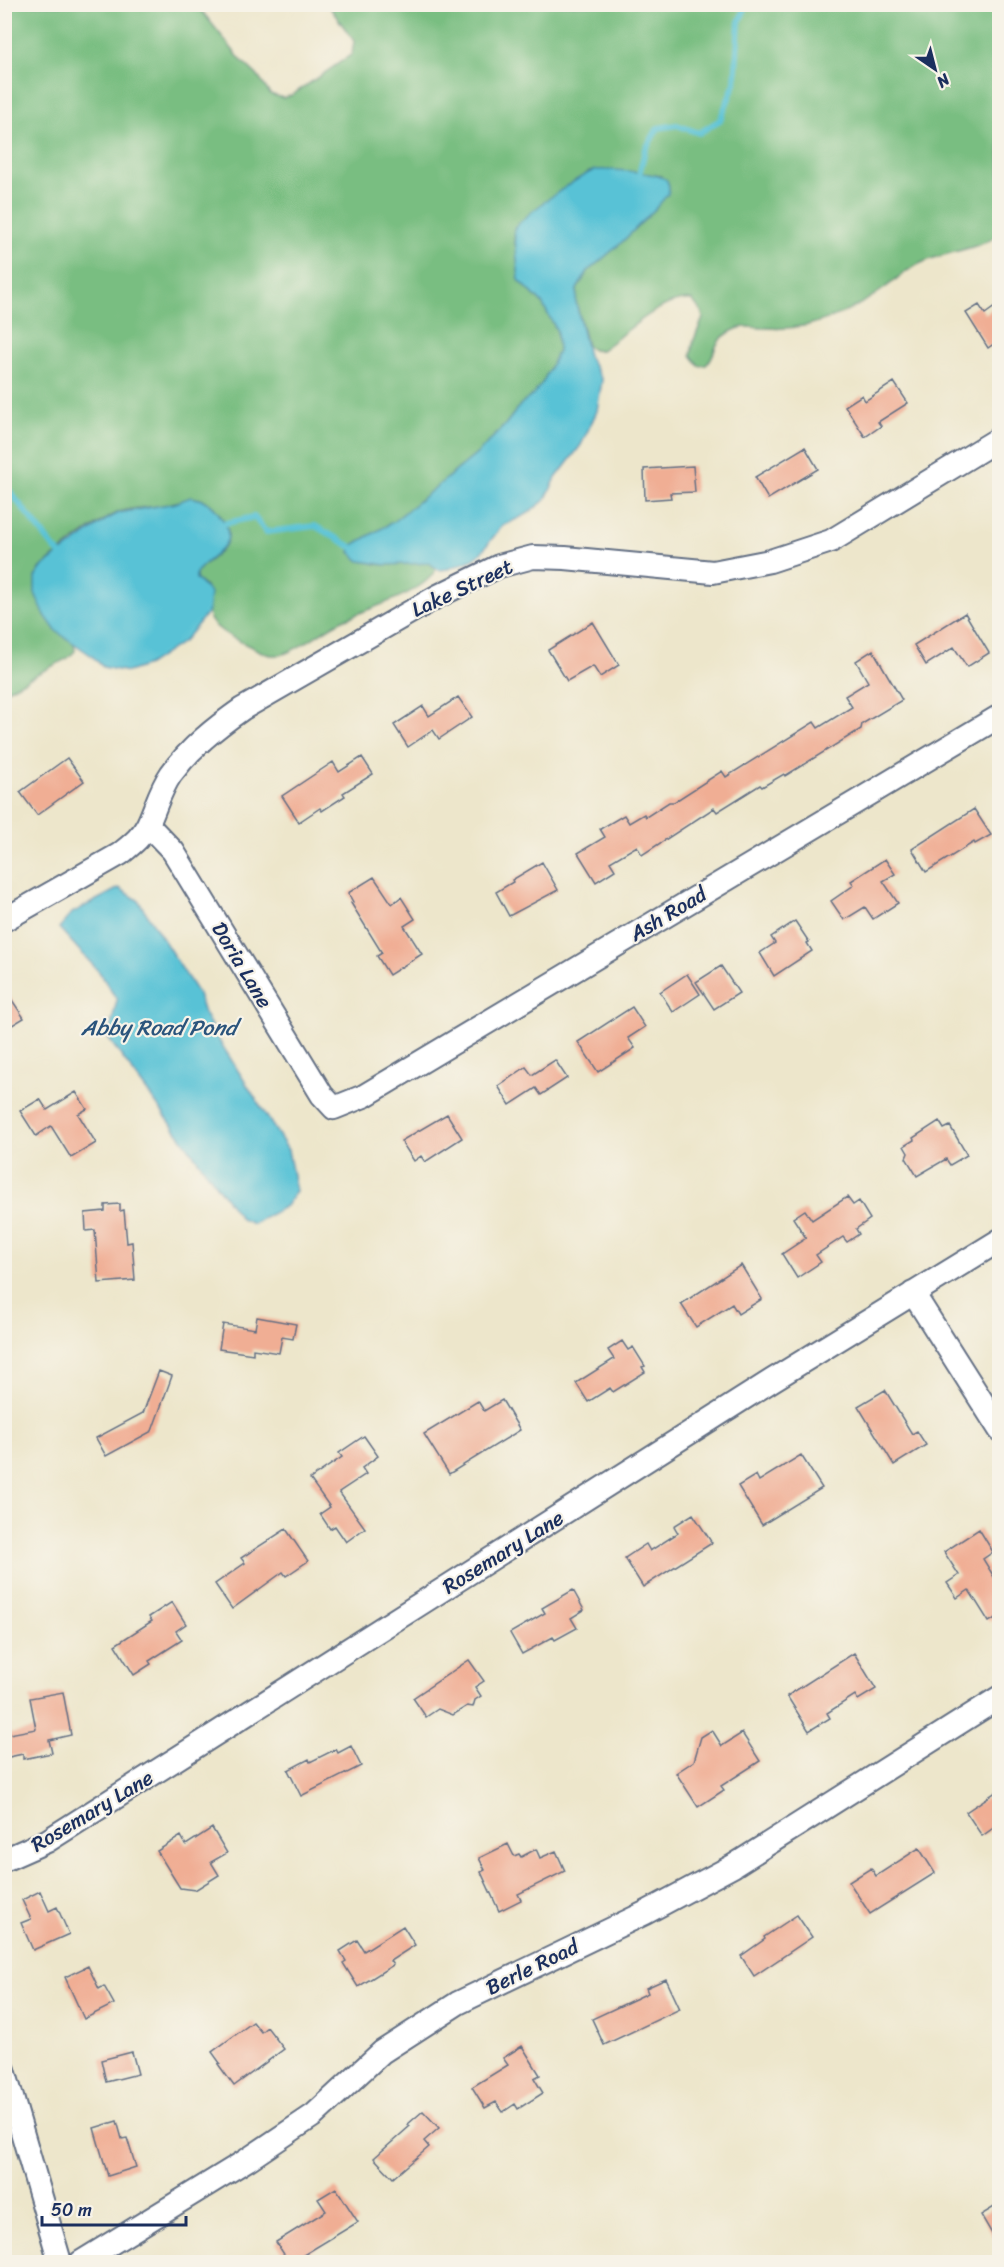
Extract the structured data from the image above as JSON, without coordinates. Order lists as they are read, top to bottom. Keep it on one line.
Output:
{"streets":{"street":["Lake Street","Ash Road","Doria Lane","Rosemary Lane","Berle Road"]},"crossings":[["Lake Street","Doria Lane"],["Ash Road","Doria Lane"]],"water":["Abby Road Pond"],"scale_bar":"50 m","north":"bottom right"}
